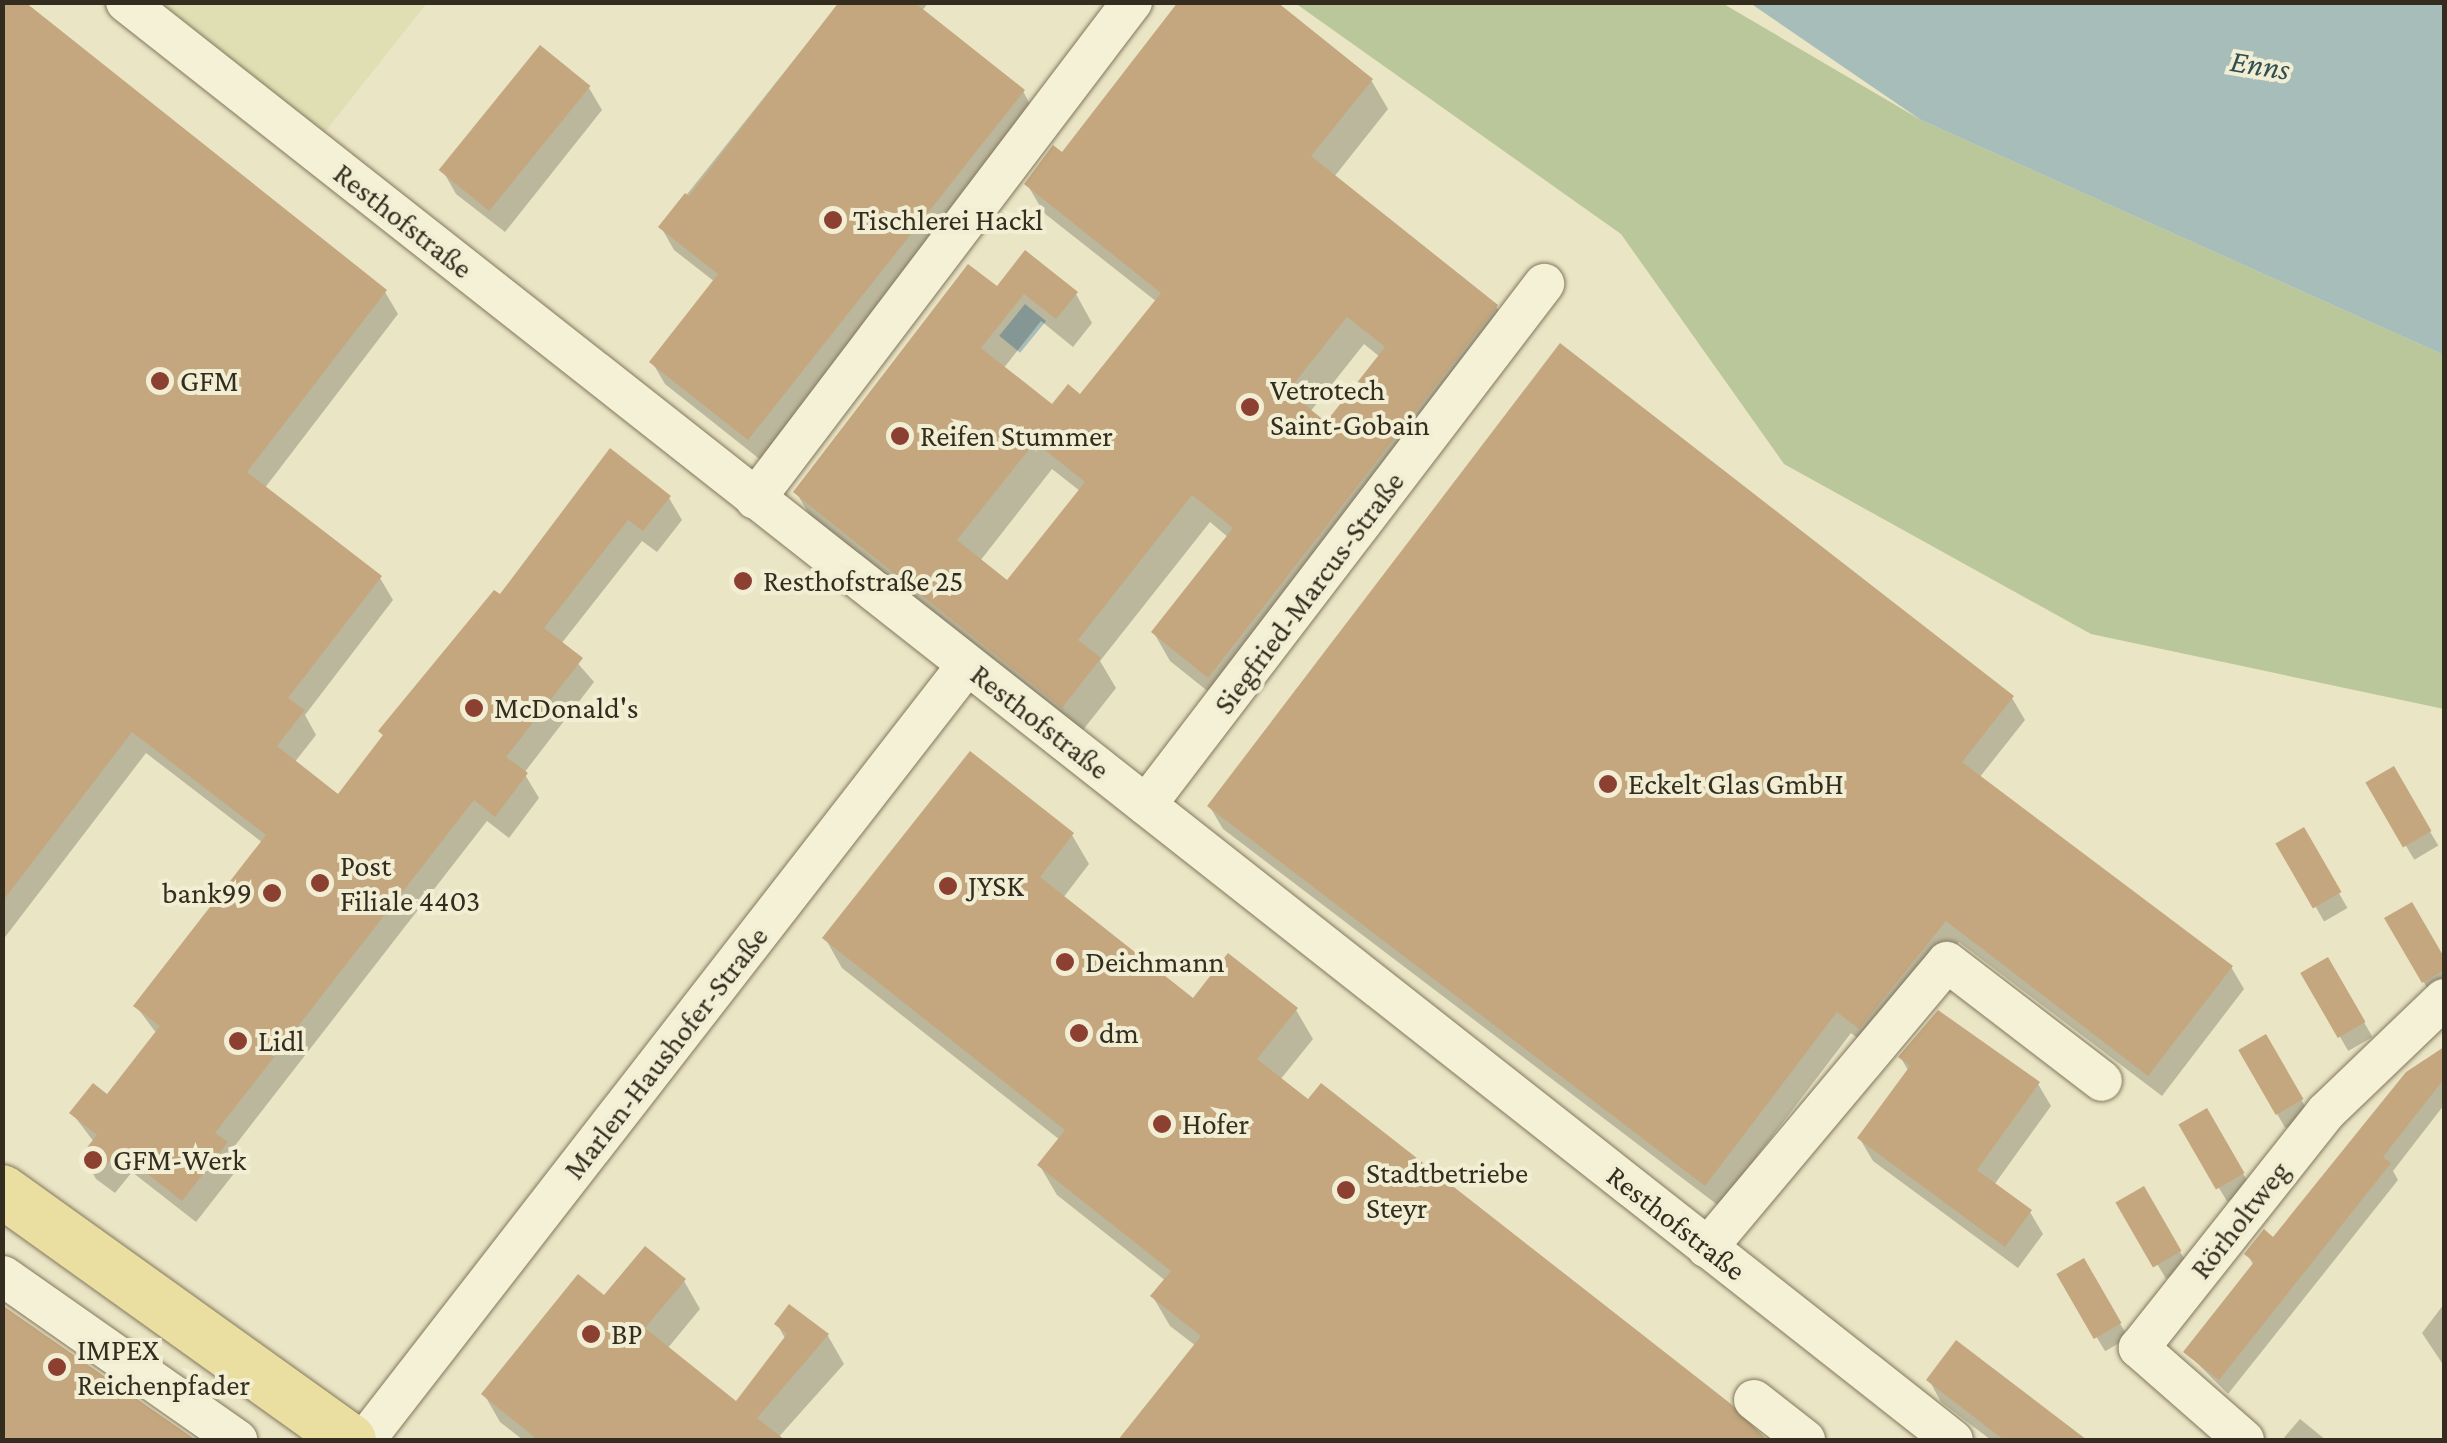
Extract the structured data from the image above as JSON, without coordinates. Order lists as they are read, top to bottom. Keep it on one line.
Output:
{"streets":{"street":["Resthofstraße","Siegfried-Marcus-Straße","Marlen-Haushofer-Straße","Rörholtweg"]},"crossings":[["Resthofstraße","Siegfried-Marcus-Straße"],["Resthofstraße","Marlen-Haushofer-Straße"]],"water":["Enns"],"places":["Tischlerei Hackl","GFM","Vetrotech Saint-Gobain","Reifen Stummer","Resthofstraße 25","McDonald's","Eckelt Glas GmbH","Post Filiale 4403","JYSK","bank99","Deichmann","dm","Lidl","Hofer","GFM-Werk","Stadtbetriebe Steyr","BP","IMPEX Reichenpfader"]}
